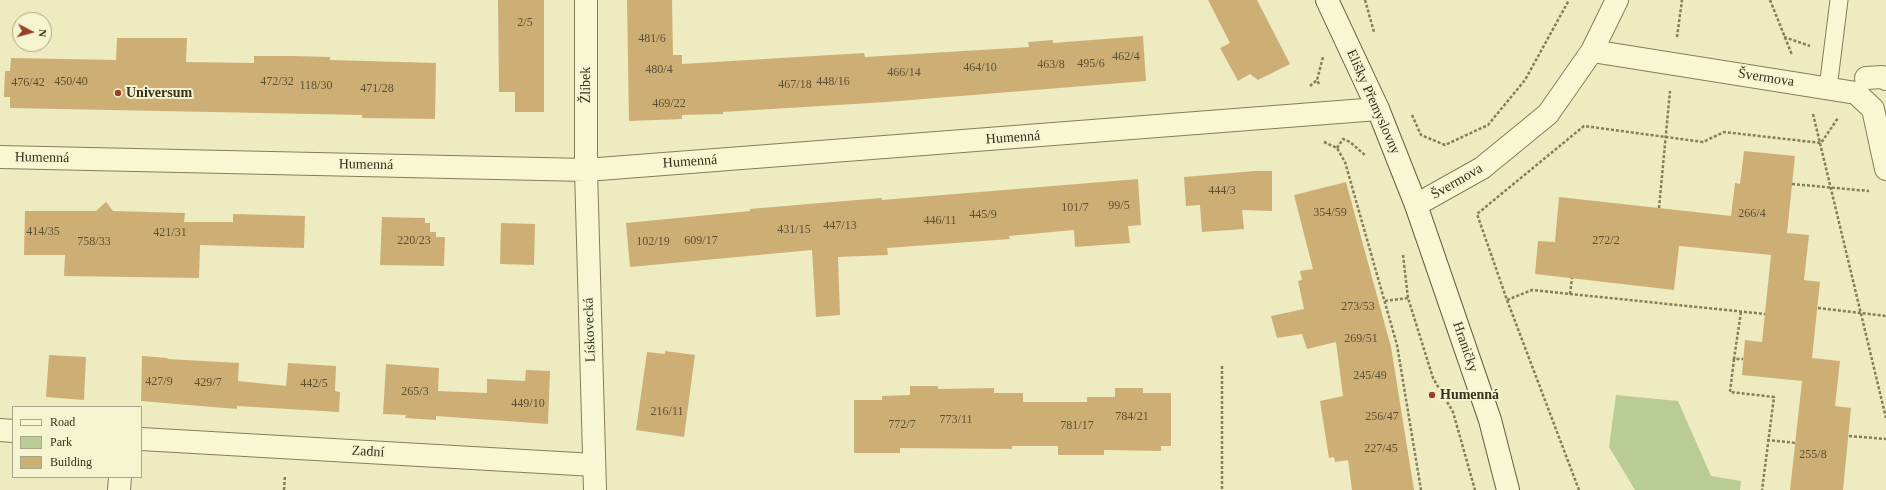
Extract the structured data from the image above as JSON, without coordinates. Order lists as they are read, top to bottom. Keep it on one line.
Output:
{"streets":{"street":["Švermova","Žlíbek","Elišky Přemyslovny","Humenná","Lískovecká","Hraničky","Zadní"]},"crossings":[["Švermova","Elišky Přemyslovny"],["Švermova","Hraničky"],["Žlíbek","Humenná"],["Žlíbek","Lískovecká"],["Elišky Přemyslovny","Humenná"],["Elišky Přemyslovny","Hraničky"],["Humenná","Lískovecká"],["Lískovecká","Zadní"]],"places":["Universum","Humenná"],"house_numbers":["2/5","481/6","462/4","495/6","463/8","464/10","480/4","466/14","450/40","472/32","448/16","476/42","467/18","118/30","471/28","469/22","444/3","99/5","101/7","354/59","266/4","445/9","446/11","447/13","431/15","414/35","421/31","220/23","609/17","272/2","758/33","102/19","273/53","269/51","245/49","427/9","429/7","442/5","265/3","449/10","216/11","784/21","256/47","773/11","772/7","781/17","227/45","255/8"],"legend":["Road","Park","Building"],"north":"right"}
